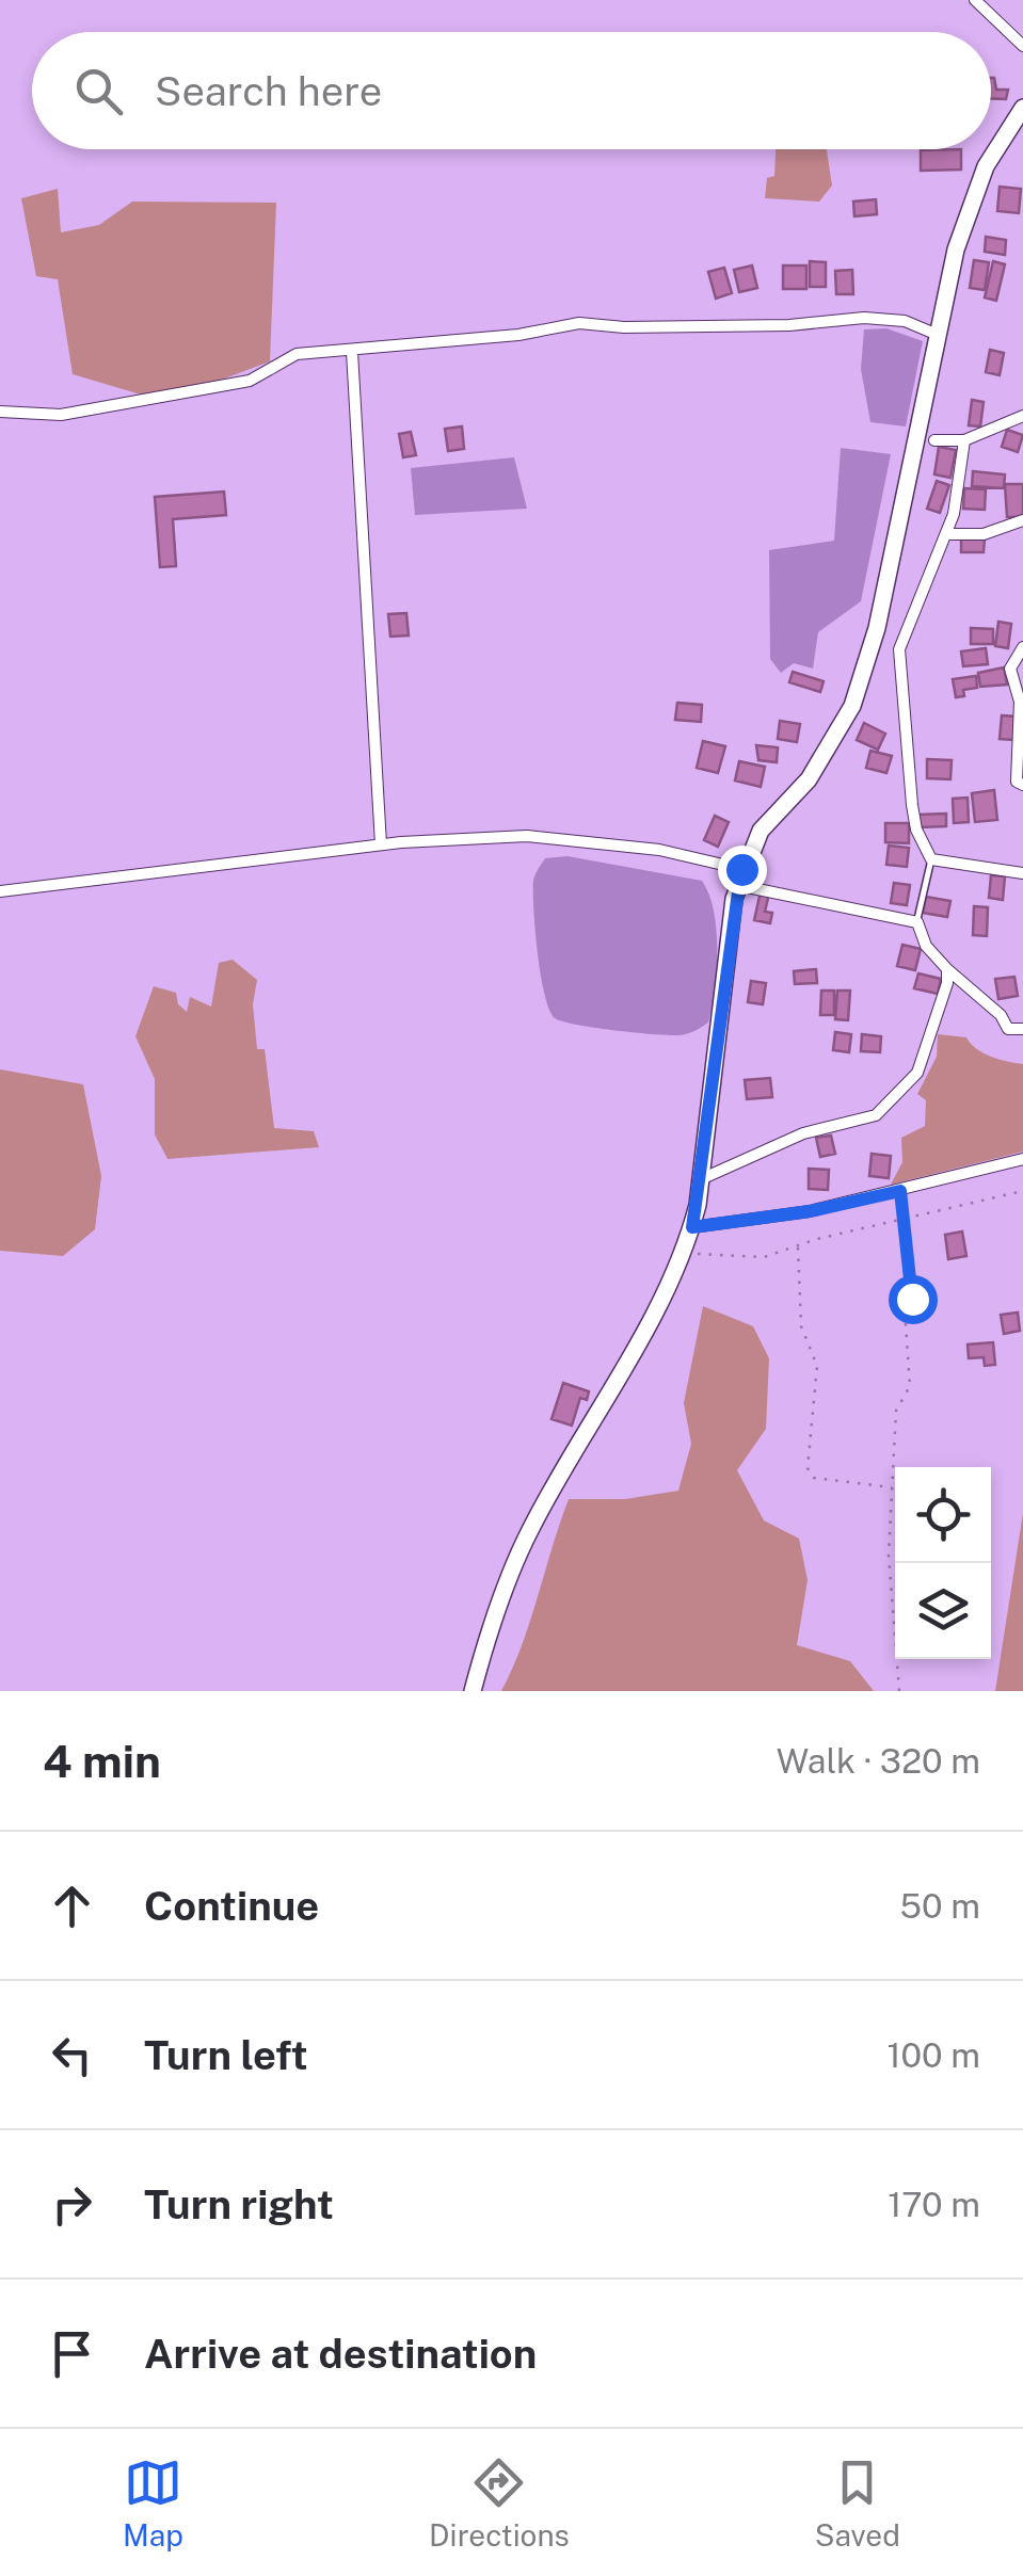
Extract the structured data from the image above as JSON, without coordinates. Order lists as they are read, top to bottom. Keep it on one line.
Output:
{"page":{"search":"Search here","heading":["4 min","Walk · 320 m"],"list":[["Continue","50 m"],["Turn left","100 m"],["Turn right","170 m"],"Arrive at destination"],"nav":["Map","Directions","Saved"]}}
